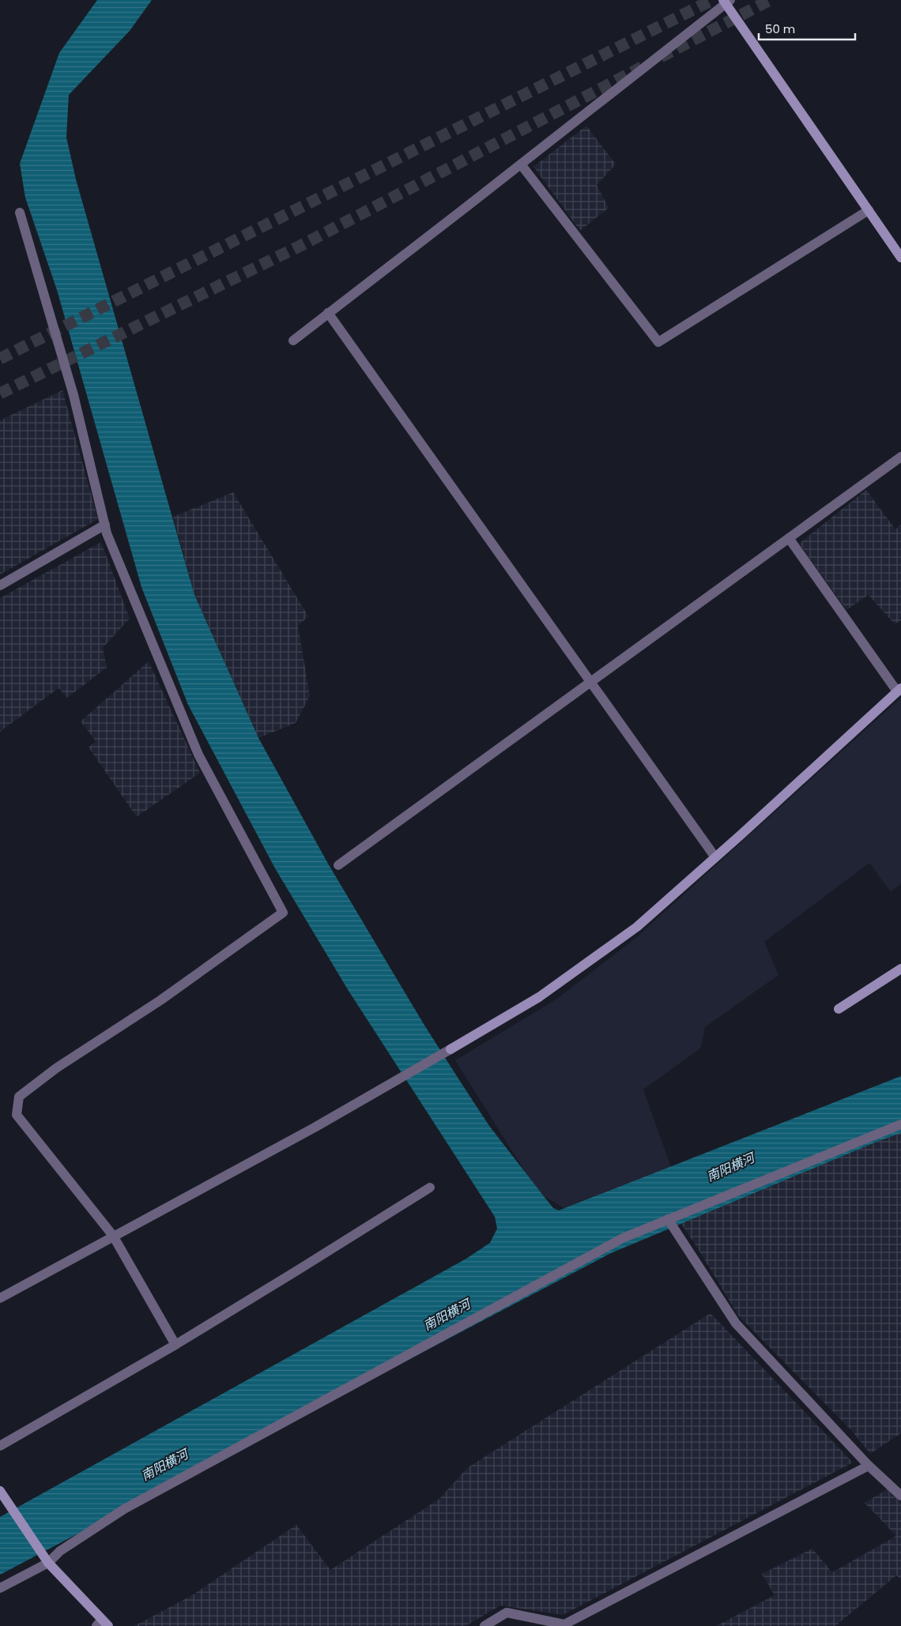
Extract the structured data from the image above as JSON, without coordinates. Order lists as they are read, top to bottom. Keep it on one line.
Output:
{"water":["南阳横河"],"scale_bar":"50 m"}
